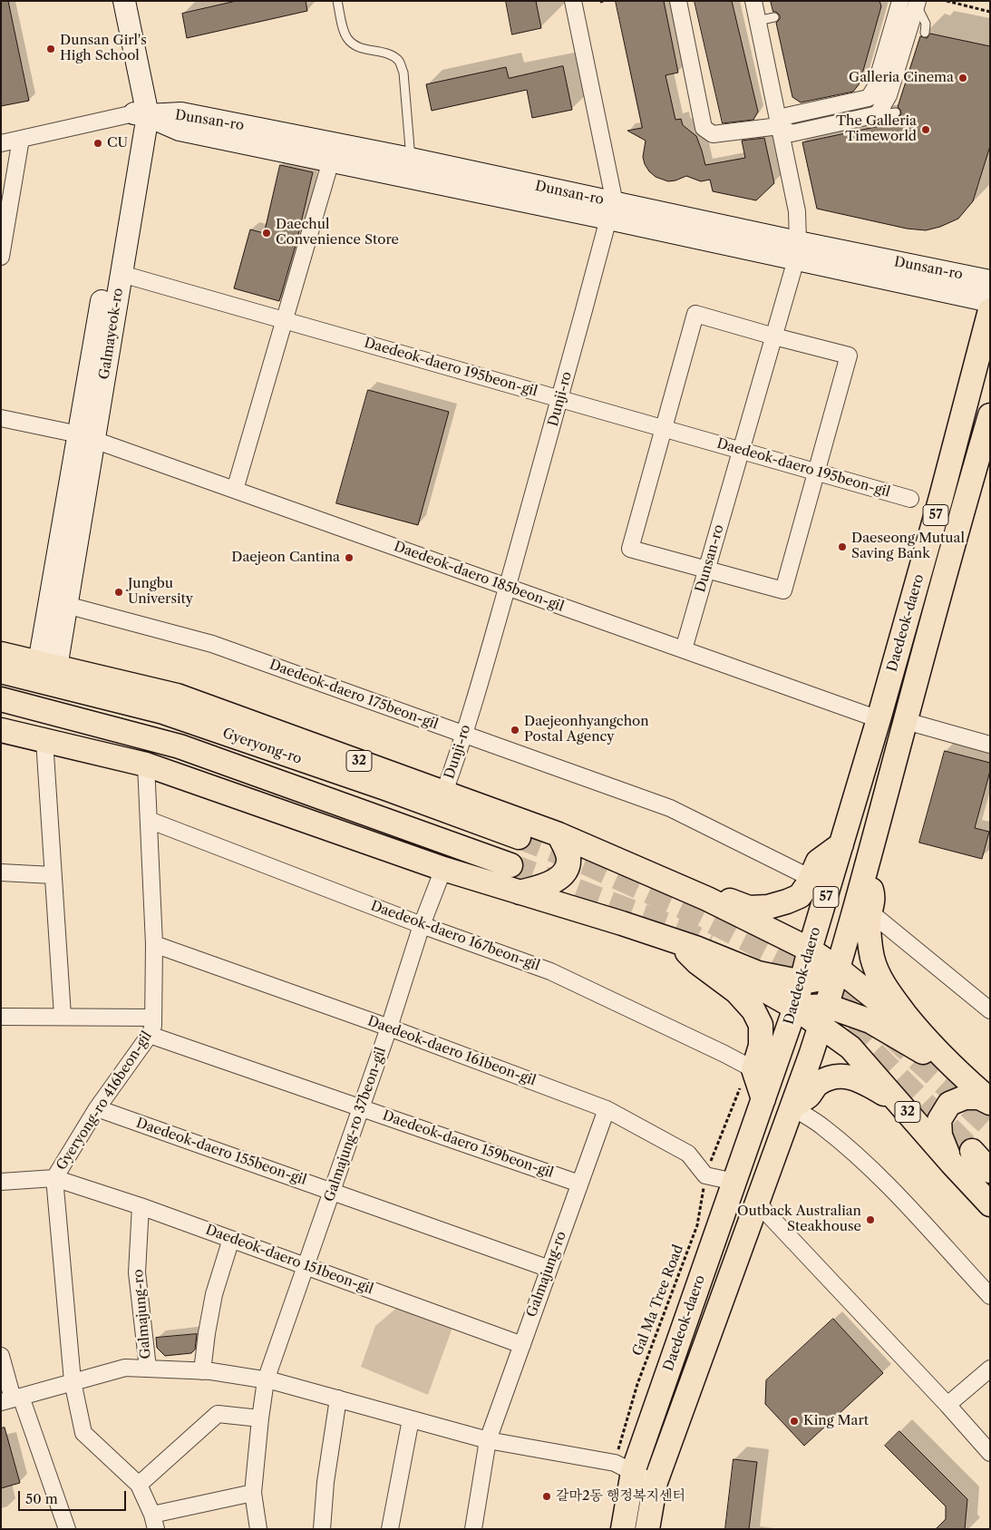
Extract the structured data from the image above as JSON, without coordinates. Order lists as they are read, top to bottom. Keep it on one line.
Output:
{"streets":{"main road":["Dunsan-ro","Galmayeok-ro","57","Daedeok-daero","Gyeryong-ro","32"],"street":["Daedeok-daero 195beon-gil","Dunji-ro","Daedeok-daero 185beon-gil","Daedeok-daero 175beon-gil","Daedeok-daero 167beon-gil","Daedeok-daero 161beon-gil","Gyeryong-ro 416beon-gil","Galmajung-ro 37beon-gil","Daedeok-daero 159beon-gil","Daedeok-daero 155beon-gil","Daedeok-daero 151beon-gil","Galmajung-ro"],"path":["Gal Ma Tree Road"]},"crossings":[["Dunsan-ro","Galmayeok-ro"],["Dunsan-ro","Daedeok-daero 195beon-gil"],["Dunsan-ro","Dunji-ro"],["Dunsan-ro","Daedeok-daero 185beon-gil"],["Galmayeok-ro","Daedeok-daero 195beon-gil"],["Galmayeok-ro","Daedeok-daero 185beon-gil"],["Galmayeok-ro","Daedeok-daero 175beon-gil"],["Galmayeok-ro","32"],["Daedeok-daero 195beon-gil","Dunji-ro"],["Dunji-ro","Daedeok-daero 185beon-gil"],["Dunji-ro","Daedeok-daero 175beon-gil"],["Dunji-ro","32"],["Daedeok-daero 185beon-gil","Daedeok-daero"],["Daedeok-daero","32"],["Daedeok-daero","Galmajung-ro"],["Daedeok-daero","Gal Ma Tree Road"],["Daedeok-daero 167beon-gil","Gyeryong-ro 416beon-gil"],["Daedeok-daero 167beon-gil","Galmajung-ro 37beon-gil"],["Daedeok-daero 167beon-gil","Gal Ma Tree Road"],["Daedeok-daero 161beon-gil","Gyeryong-ro 416beon-gil"],["Daedeok-daero 161beon-gil","Galmajung-ro 37beon-gil"],["Daedeok-daero 161beon-gil","Galmajung-ro"],["Daedeok-daero 161beon-gil","Gal Ma Tree Road"],["Gyeryong-ro 416beon-gil","Daedeok-daero 159beon-gil"],["Gyeryong-ro 416beon-gil","Daedeok-daero 155beon-gil"],["Gyeryong-ro 416beon-gil","Daedeok-daero 151beon-gil"],["Gyeryong-ro 416beon-gil","Galmajung-ro"],["Galmajung-ro 37beon-gil","Daedeok-daero 159beon-gil"],["Galmajung-ro 37beon-gil","Daedeok-daero 155beon-gil"],["Galmajung-ro 37beon-gil","Daedeok-daero 151beon-gil"],["Galmajung-ro 37beon-gil","Galmajung-ro"],["Daedeok-daero 159beon-gil","Galmajung-ro"],["Daedeok-daero 155beon-gil","Galmajung-ro"],["Daedeok-daero 151beon-gil","Galmajung-ro"],["Galmajung-ro","Gal Ma Tree Road"]],"places":["Dunsan Girl's High School","Galleria Cinema","The Galleria Timeworld","CU","Daechul Convenience Store","Daeseong Mutual Saving Bank","Daejeon Cantina","Jungbu University","Daejeonhyangchon Postal Agency","Outback Australian Steakhouse","King Mart","갈마2동 행정복지센터"],"scale_bar":"50 m"}
